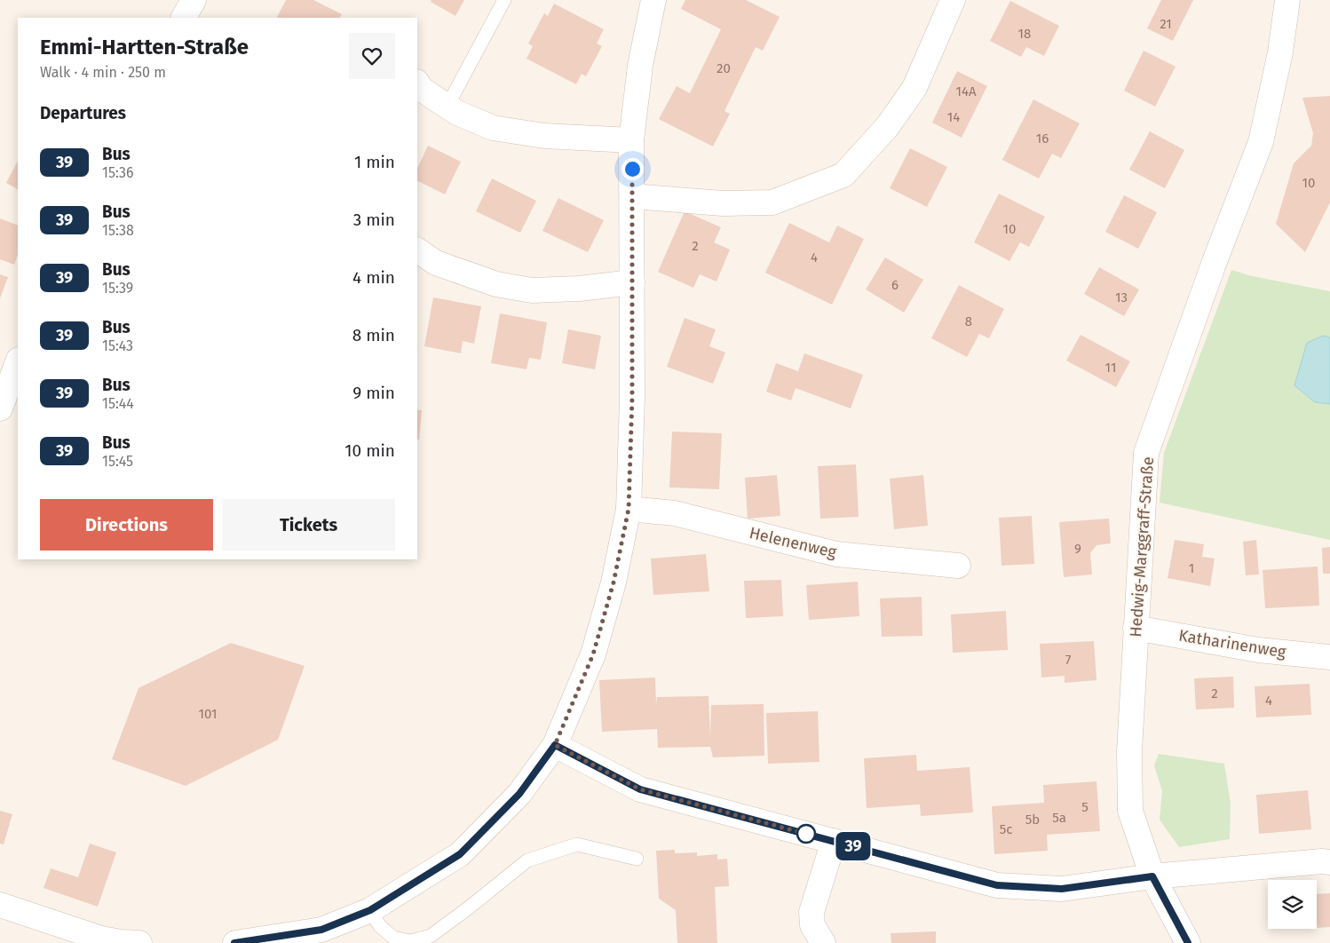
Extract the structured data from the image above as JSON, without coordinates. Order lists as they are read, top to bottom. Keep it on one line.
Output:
{"streets":{"street":["Helenenweg","Hedwig-Marggraff-Straße","Katharinenweg"]},"crossings":[["Hedwig-Marggraff-Straße","Katharinenweg"]],"lines":["bus line 39"],"house_numbers":["21","18","20","14A","14","16","10","10","2","4","6","13","8","11","9","1","7","2","4","101","5","5a","5b","5c"],"page":{"on_map":"39","heading":[["Emmi-Hartten-Straße","Walk · 4 min · 250 m"],"Departures"],"list":[{"mark":"39","name":"Bus","note":"15:36","value":"1 min"},{"mark":"39","name":"Bus","note":"15:38","value":"3 min"},{"mark":"39","name":"Bus","note":"15:39","value":"4 min"},{"mark":"39","name":"Bus","note":"15:43","value":"8 min"},{"mark":"39","name":"Bus","note":"15:44","value":"9 min"},{"mark":"39","name":"Bus","note":"15:45","value":"10 min"}],"buttons":["Directions","Tickets"]}}
